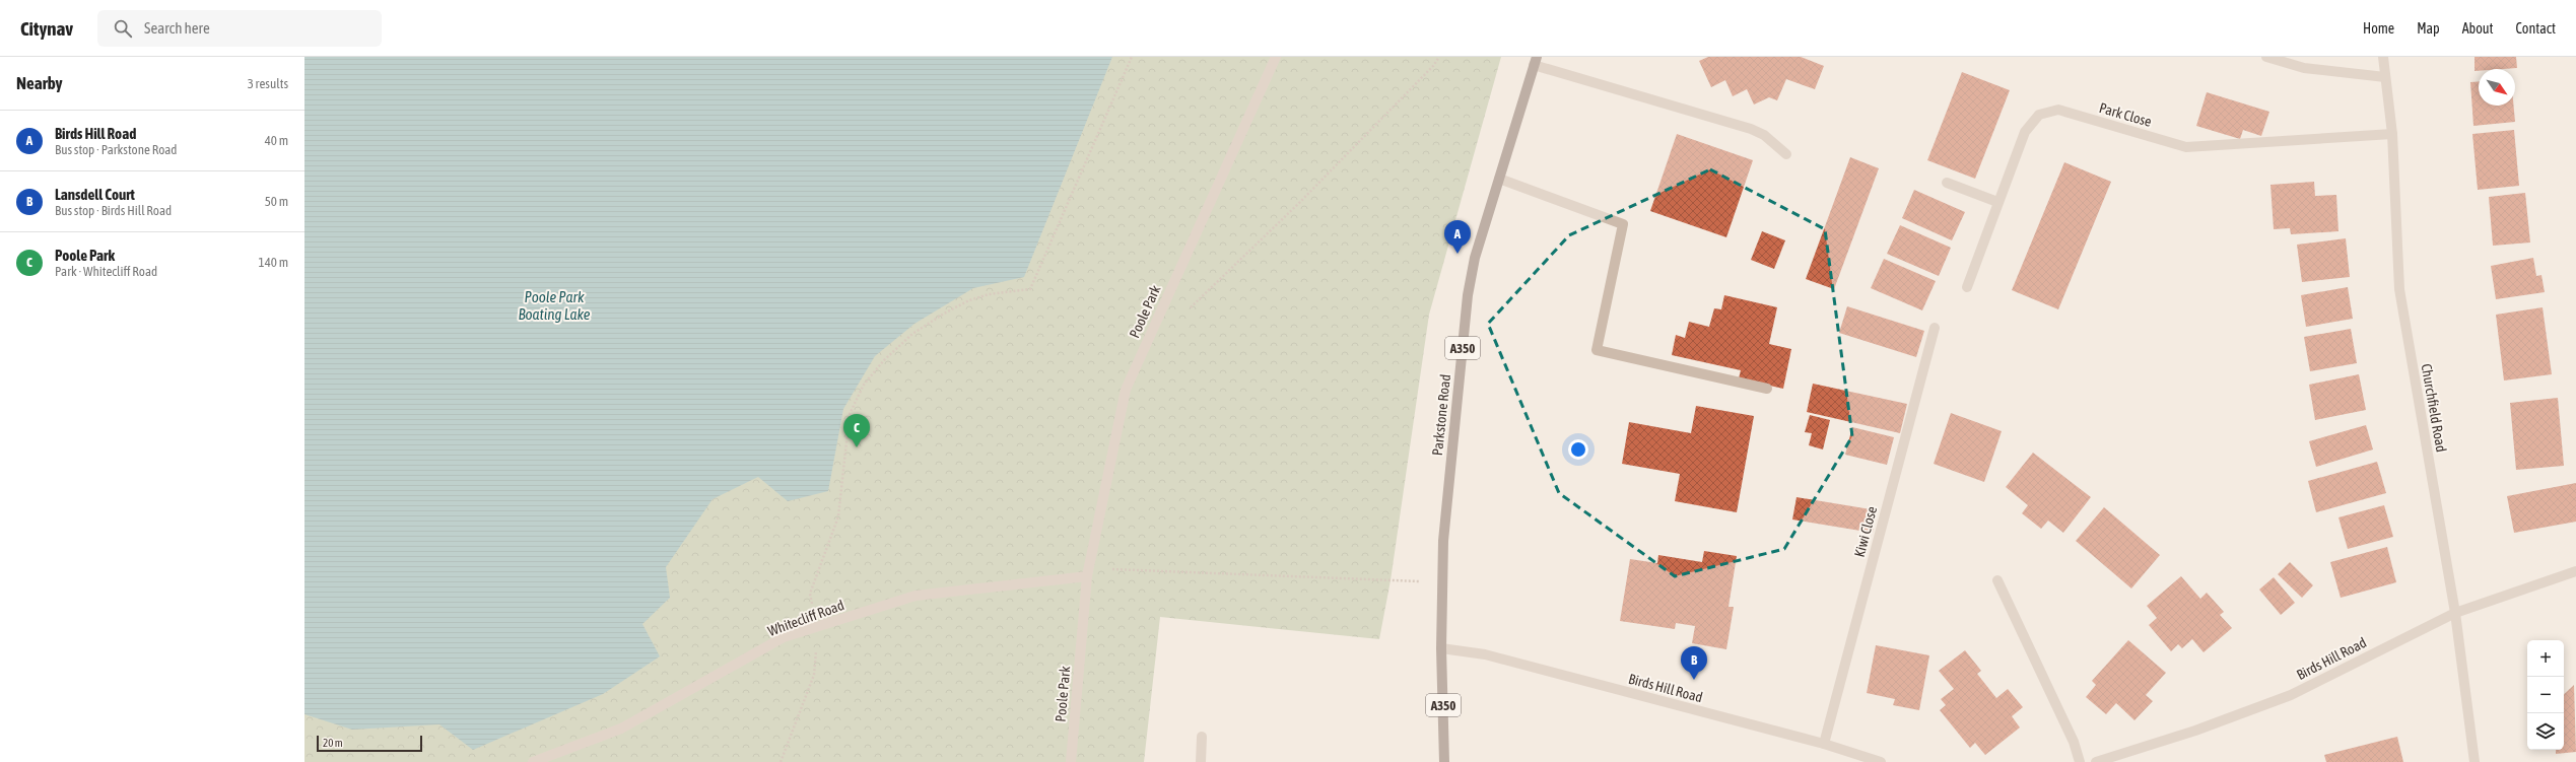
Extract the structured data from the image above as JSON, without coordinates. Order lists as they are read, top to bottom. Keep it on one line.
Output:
{"streets":{"main road":["A350","Parkstone Road"],"street":["Park Close","Poole Park","Churchfield Road","Kiwi Close","Whitecliff Road","Birds Hill Road"]},"crossings":[["Park Close","Churchfield Road"],["Poole Park","Whitecliff Road"],["Churchfield Road","Birds Hill Road"],["Parkstone Road","Birds Hill Road"],["Kiwi Close","Birds Hill Road"]],"water":["Poole Park Boating Lake"],"scale_bar":"20 m","north":"bottom right","page":{"header":"Citynav","search":"Search here","nav":["Home","Map","About","Contact"],"heading":["Nearby","3 results"],"list":[{"mark":"A","name":"Birds Hill Road","note":"Bus stop · Parkstone Road","value":"40 m"},{"mark":"B","name":"Lansdell Court","note":"Bus stop · Birds Hill Road","value":"50 m"},{"mark":"C","name":"Poole Park","note":"Park · Whitecliff Road","value":"140 m"}],"pins":["A","C","B"],"map_buttons":["+","−"],"scale":"20 m"}}
